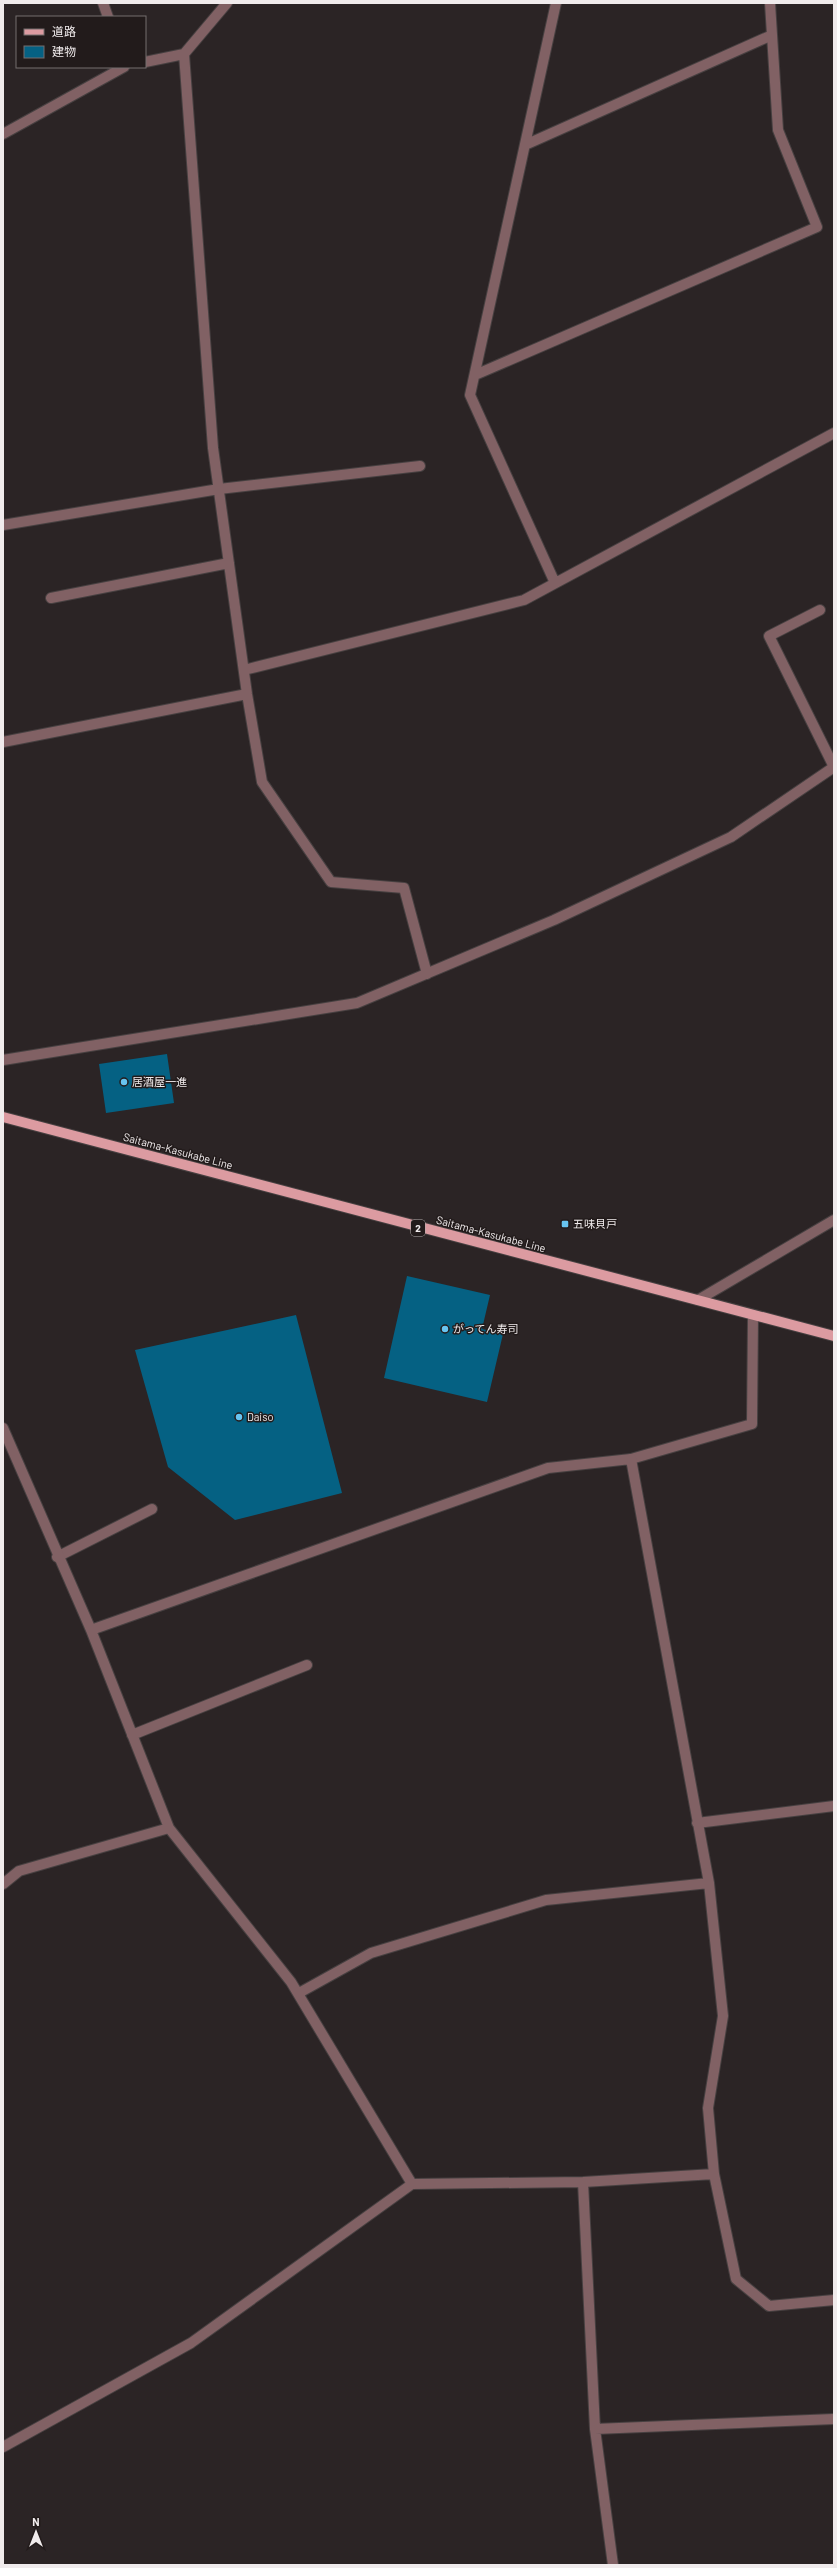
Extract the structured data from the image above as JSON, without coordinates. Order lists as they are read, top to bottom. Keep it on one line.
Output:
{"streets":{"main road":["Saitama-Kasukabe Line","2"]},"places":{"other":["居酒屋一進","がってん寿司","Daiso"],"transit":["五味貝戸"]},"legend":["道路","建物"],"north":"top"}
